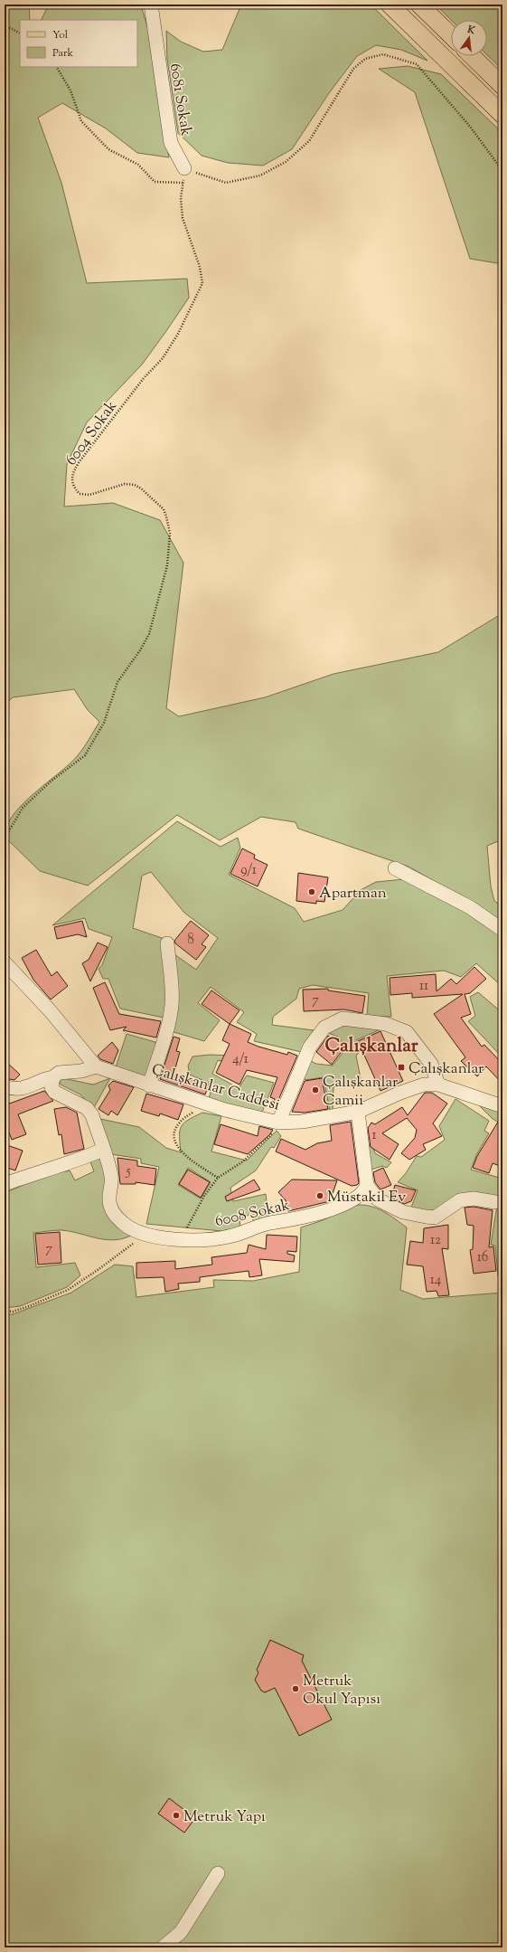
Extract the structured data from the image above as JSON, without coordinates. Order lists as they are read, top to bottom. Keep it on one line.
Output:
{"streets":{"street":["6081 Sokak","Çalışkanlar Caddesi","6008 Sokak"],"path":["6004 Sokak"]},"crossings":[["6081 Sokak","6004 Sokak"]],"districts":["Çalışkanlar"],"places":{"other":["Apartman","Çalışkanlar Camii","Müstakil Ev","Metruk Okul Yapısı","Metruk Yapı"],"transit":["Çalışkanlar"]},"house_numbers":["9/1","8","11","7","4/1","1","5","12","7","16","14"],"legend":["Yol","Park"],"north":"top"}
